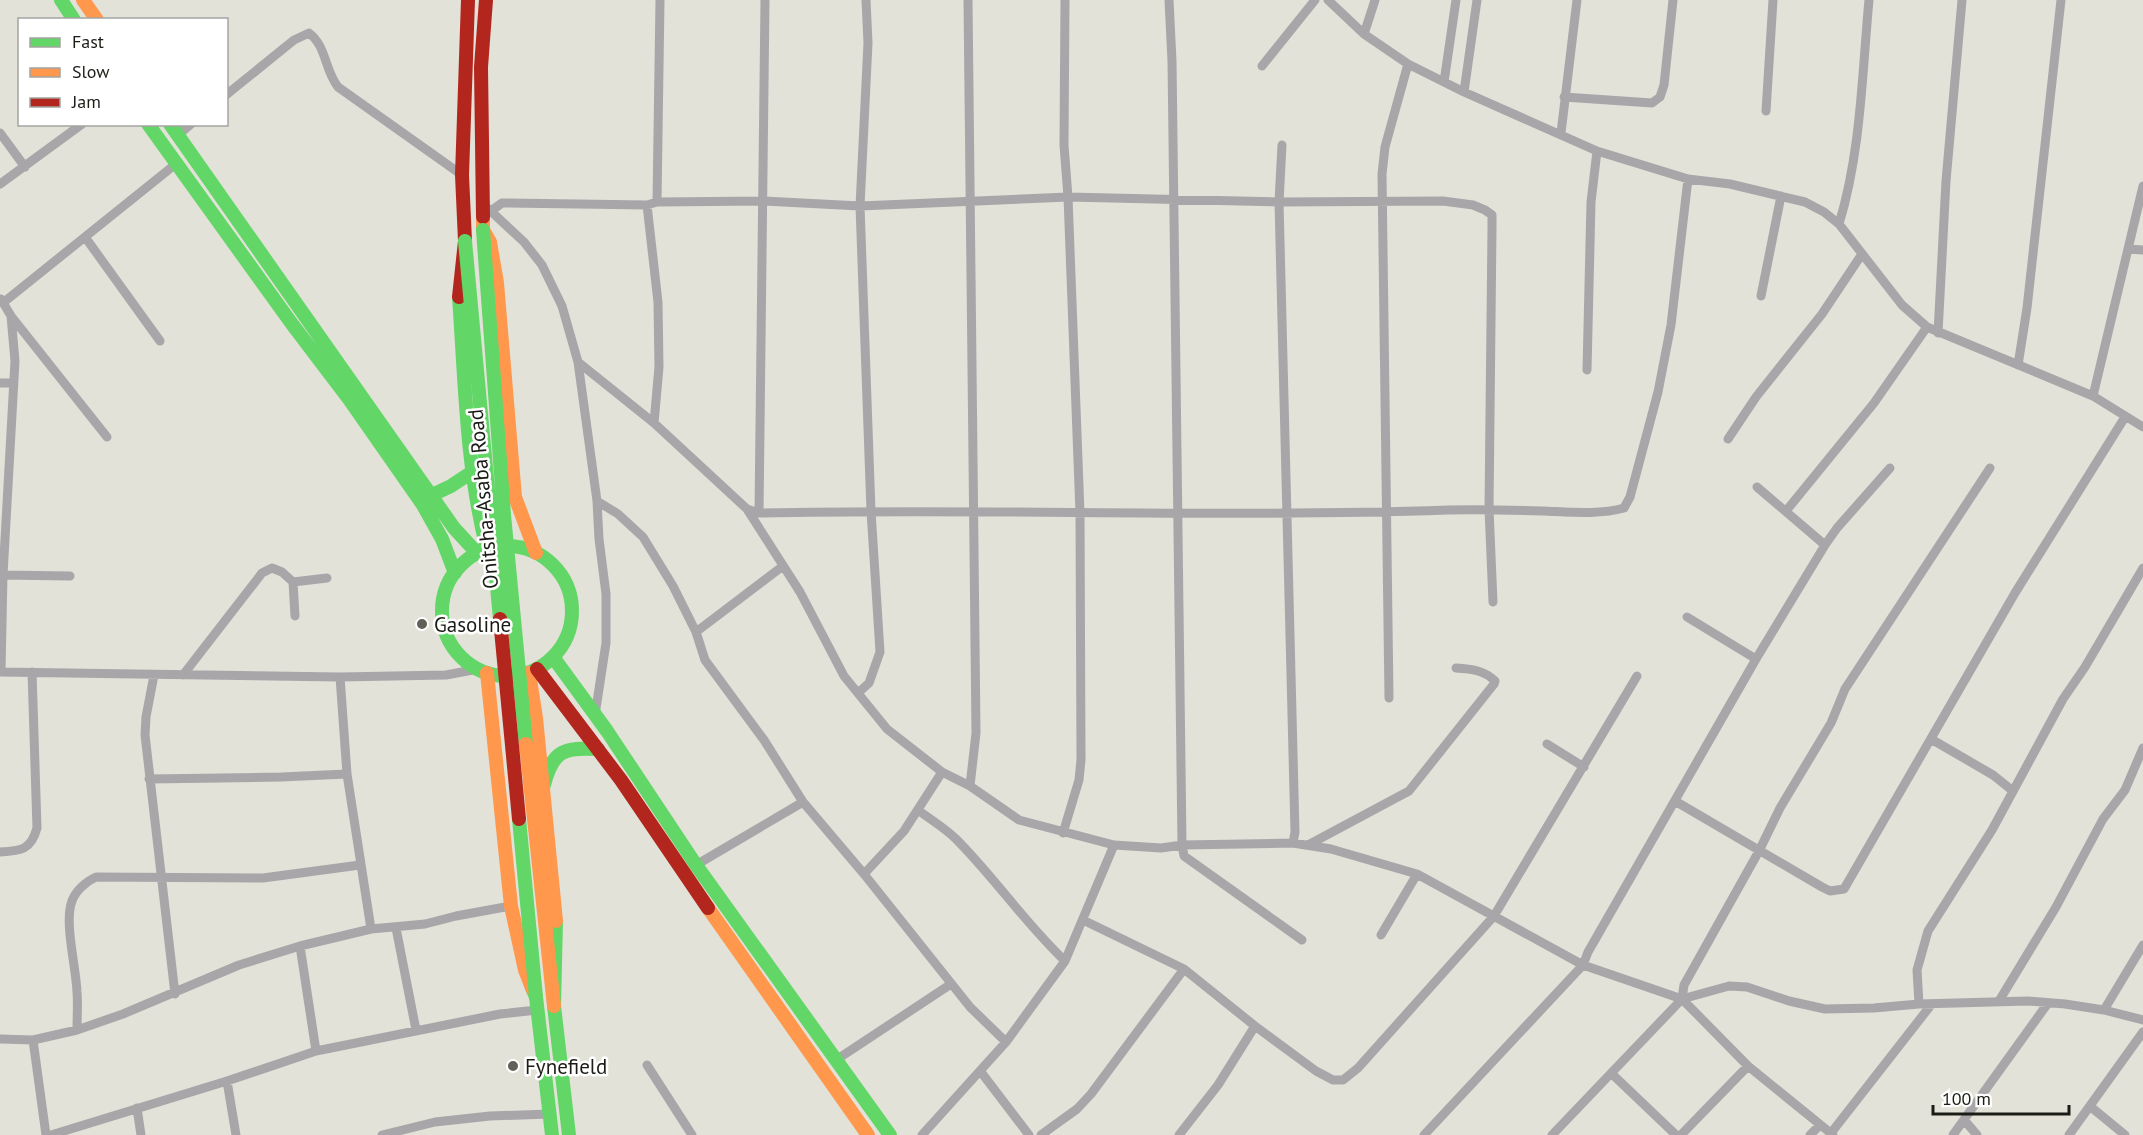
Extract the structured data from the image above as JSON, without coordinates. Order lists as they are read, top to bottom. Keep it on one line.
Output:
{"streets":{"main road":["Onitsha-Asaba Road"]},"places":["Gasoline","Fynefield"],"legend":["Fast","Slow","Jam"],"scale_bar":"100 m"}
